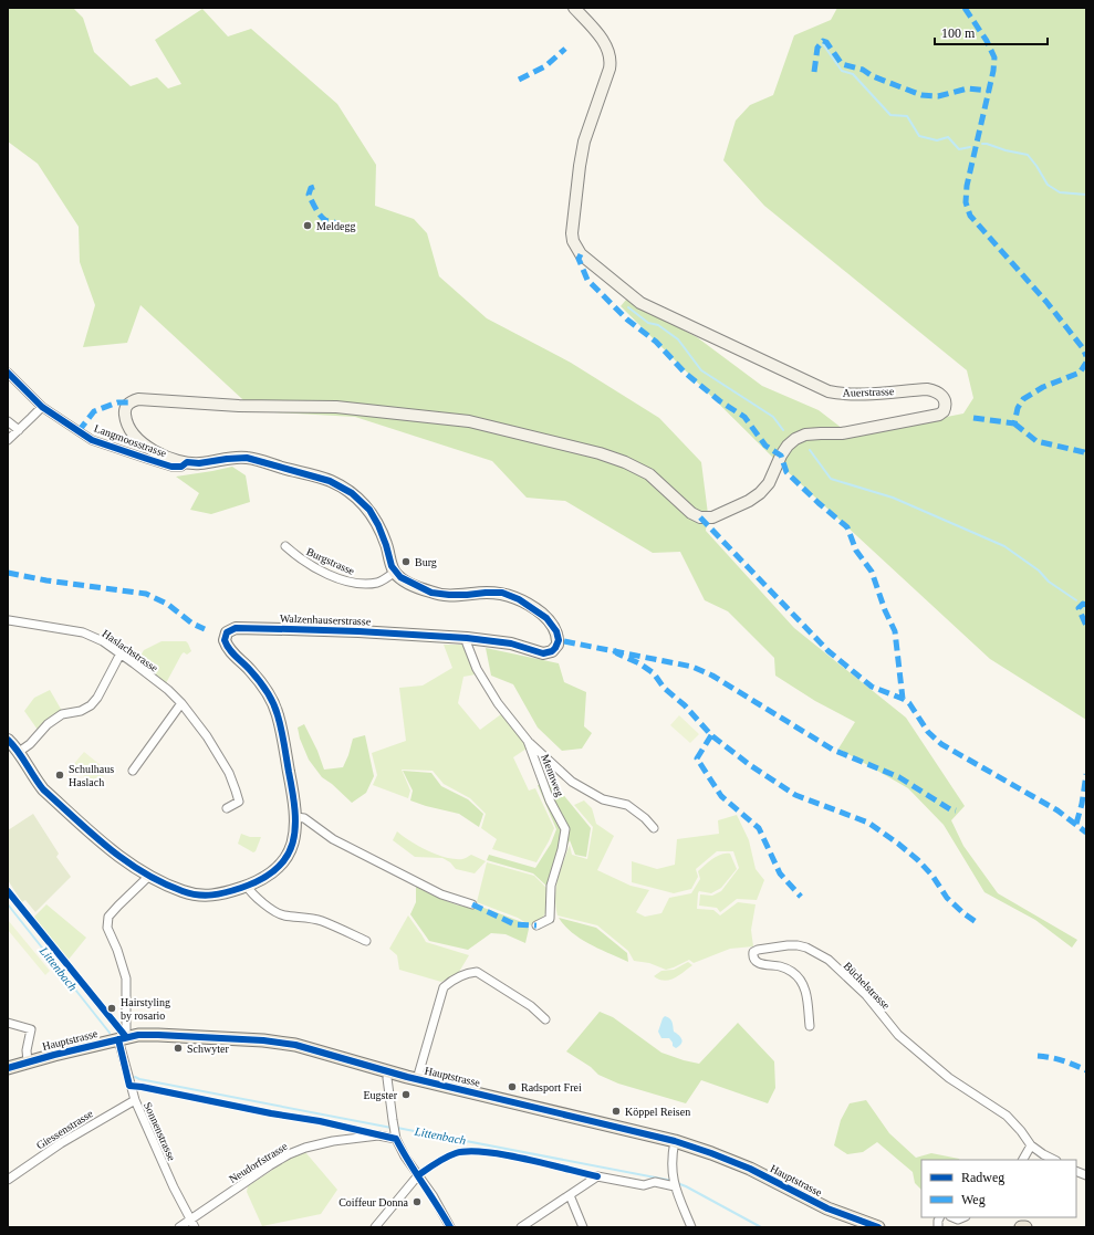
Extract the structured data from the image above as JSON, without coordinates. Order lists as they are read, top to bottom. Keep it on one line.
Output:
{"streets":{"main road":["Hauptstrasse"],"street":["Auerstrasse","Langmoosstrasse","Burgstrasse","Walzenhauserstrasse","Haslachstrasse","Mennweg","Büchelstrasse","Giessenstrasse","Sonnenstrasse","Neudorfstrasse"]},"crossings":[["Auerstrasse","Langmoosstrasse"],["Burgstrasse","Walzenhauserstrasse"],["Walzenhauserstrasse","Mennweg"],["Walzenhauserstrasse","Sonnenstrasse"],["Hauptstrasse","Sonnenstrasse"],["Giessenstrasse","Sonnenstrasse"],["Sonnenstrasse","Neudorfstrasse"]],"water":["Littenbach"],"places":["Meldegg","Burg","Schulhaus Haslach","Hairstyling by rosario","Schwyter","Radsport Frei","Eugster","Köppel Reisen","Coiffeur Donna"],"legend":["Radweg","Weg"],"scale_bar":"100 m"}
